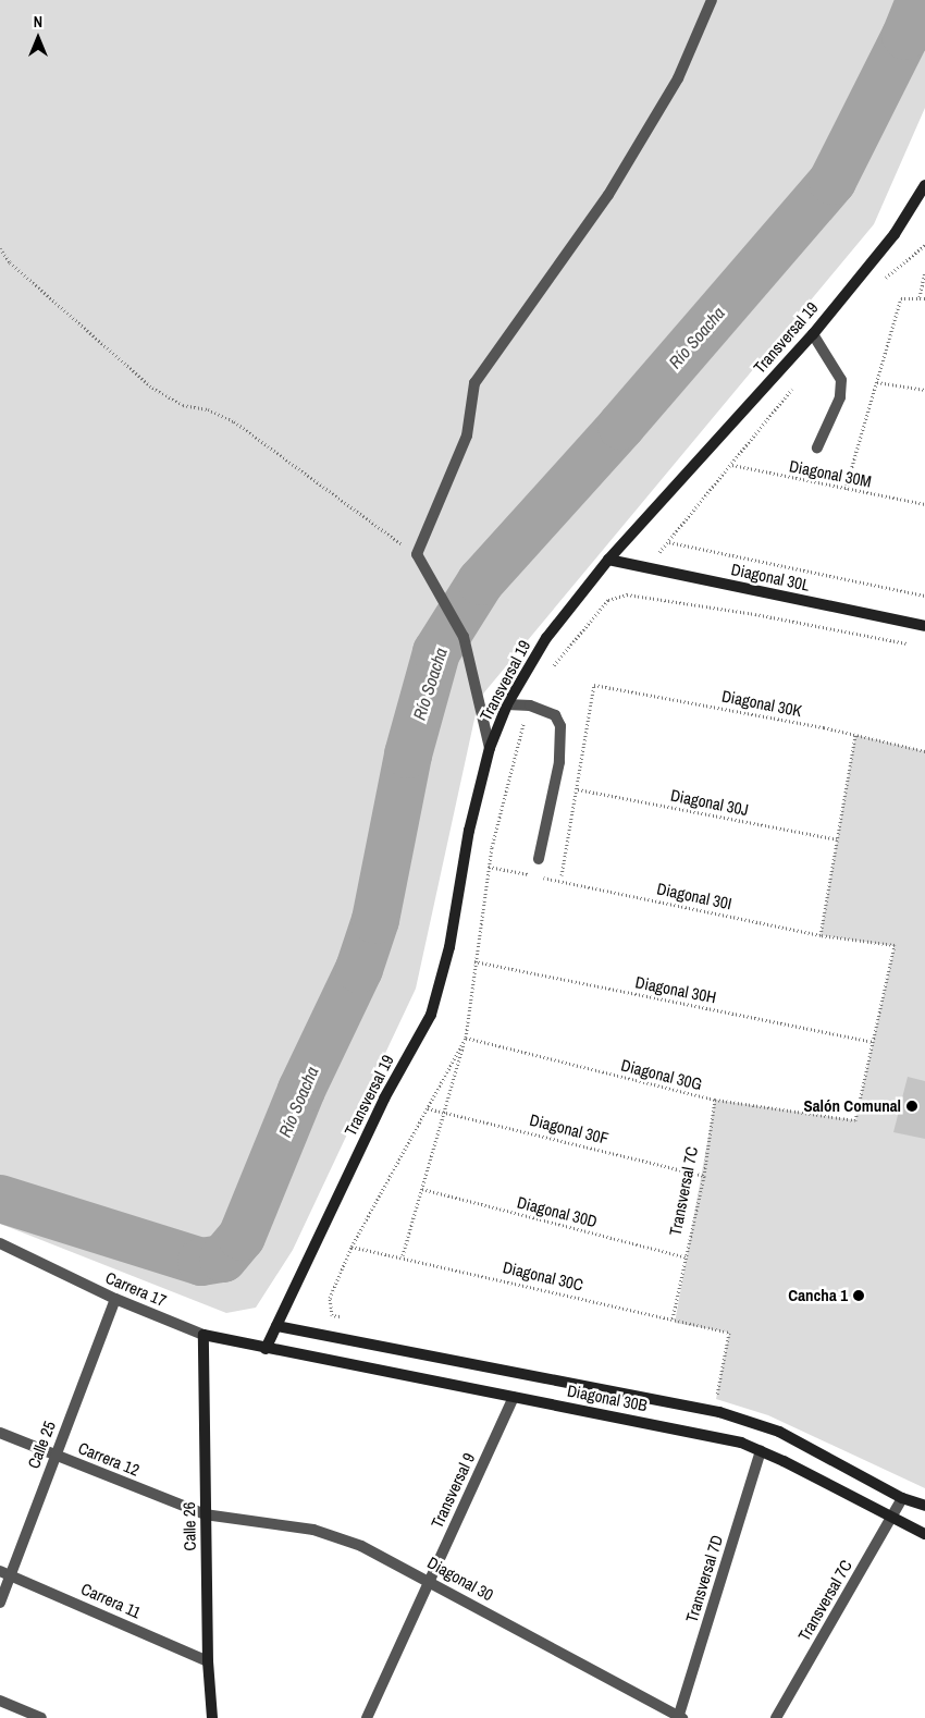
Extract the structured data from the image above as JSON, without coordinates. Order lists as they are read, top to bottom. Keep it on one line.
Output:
{"streets":{"main road":["Transversal 19","Diagonal 30L","Carrera 17","Diagonal 30B","Calle 26"],"street":["Transversal 7C","Calle 25","Carrera 12","Transversal 9","Diagonal 30","Transversal 7D","Carrera 11"],"path":["Diagonal 30M","Diagonal 30K","Diagonal 30J","Diagonal 30I","Diagonal 30H","Diagonal 30G","Diagonal 30F","Diagonal 30D","Diagonal 30C"]},"crossings":[["Transversal 19","Diagonal 30L"],["Transversal 19","Carrera 17"],["Transversal 19","Diagonal 30B"],["Diagonal 30K","Diagonal 30J"],["Diagonal 30I","Diagonal 30H"],["Diagonal 30I","Diagonal 30G"],["Diagonal 30H","Diagonal 30G"],["Diagonal 30G","Diagonal 30F"],["Diagonal 30G","Transversal 7C"],["Diagonal 30F","Transversal 7C"],["Transversal 7C","Diagonal 30D"],["Transversal 7C","Diagonal 30C"],["Transversal 7C","Diagonal 30B"],["Carrera 17","Diagonal 30B"],["Carrera 17","Calle 25"],["Carrera 17","Calle 26"],["Diagonal 30B","Transversal 9"],["Diagonal 30B","Transversal 7D"],["Calle 25","Carrera 12"],["Calle 25","Carrera 11"],["Carrera 12","Calle 26"],["Carrera 12","Diagonal 30"],["Transversal 9","Diagonal 30"],["Calle 26","Diagonal 30"],["Calle 26","Carrera 11"],["Diagonal 30","Transversal 7D"]],"water":["Río Soacha"],"places":["Salón Comunal","Cancha 1"],"north":"top"}
